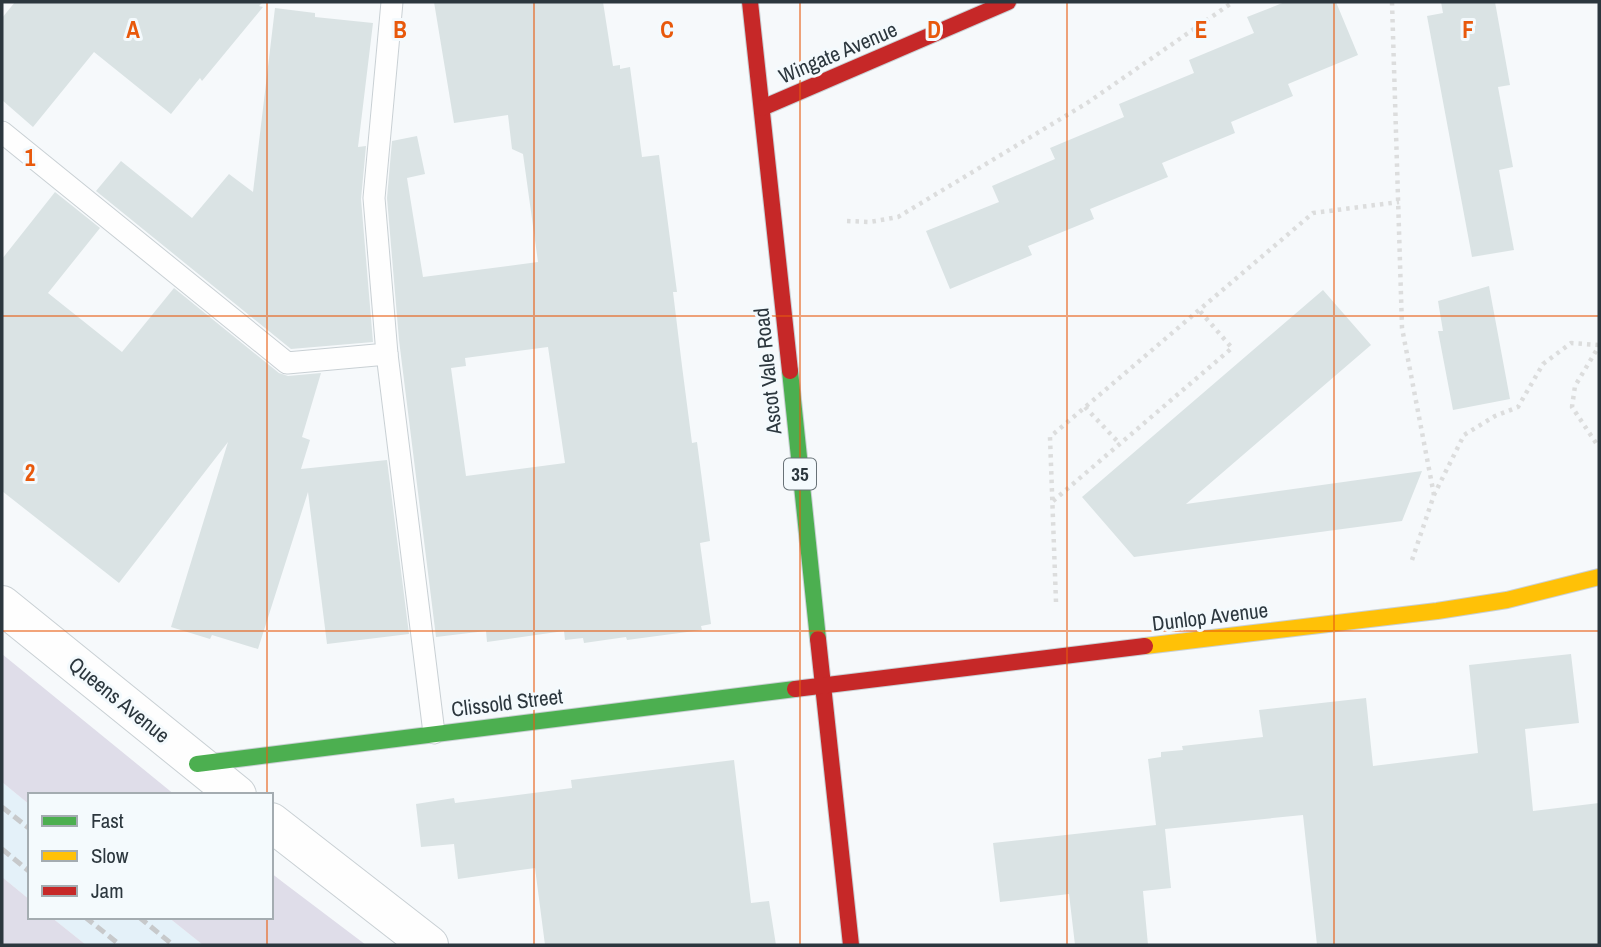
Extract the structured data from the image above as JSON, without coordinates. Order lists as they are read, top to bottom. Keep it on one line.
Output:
{"streets":{"street":["Wingate Avenue","Ascot Vale Road","35","Dunlop Avenue","Queens Avenue","Clissold Street"]},"crossings":[["Wingate Avenue","Ascot Vale Road"],["Ascot Vale Road","Dunlop Avenue"],["Ascot Vale Road","Clissold Street"],["Dunlop Avenue","Clissold Street"],["Queens Avenue","Clissold Street"]],"legend":["Fast","Slow","Jam"],"grid":{"columns":["A","B","C","D","E","F"],"rows":["1","2"]}}
